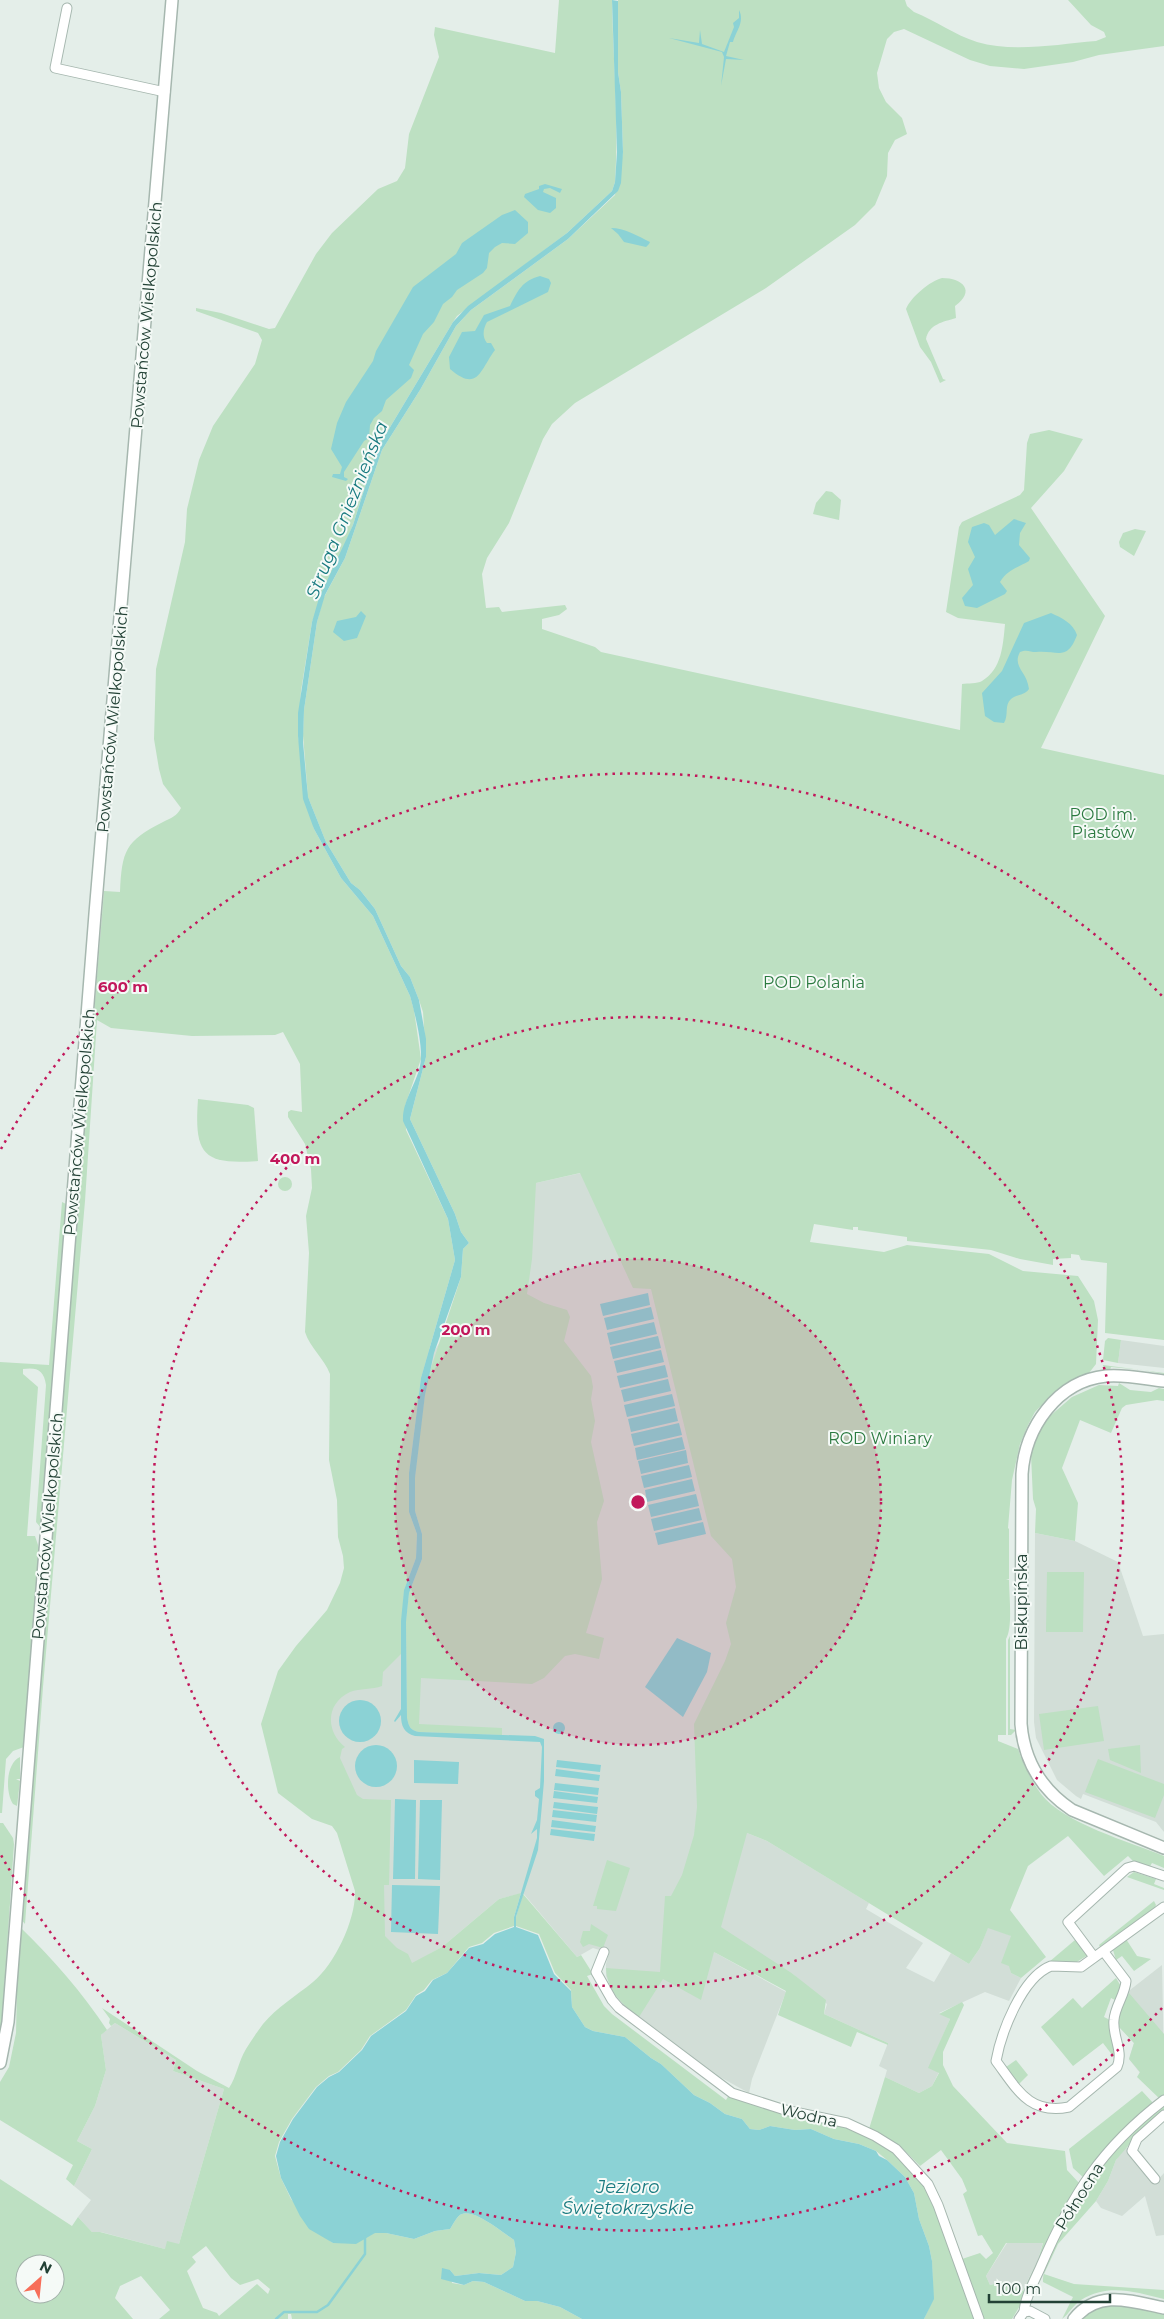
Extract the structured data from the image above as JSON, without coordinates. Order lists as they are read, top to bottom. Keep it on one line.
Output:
{"streets":{"street":["Powstańców Wielkopolskich","Biskupińska","Wodna","Północna"]},"water":["Struga Gnieźnieńska","Jezioro Świętokrzyskie"],"parks":["POD im. Piastów","POD Polania","ROD Winiary"],"scale_bar":"100 m","north":"top right","rings":["600 m","400 m","200 m"]}
